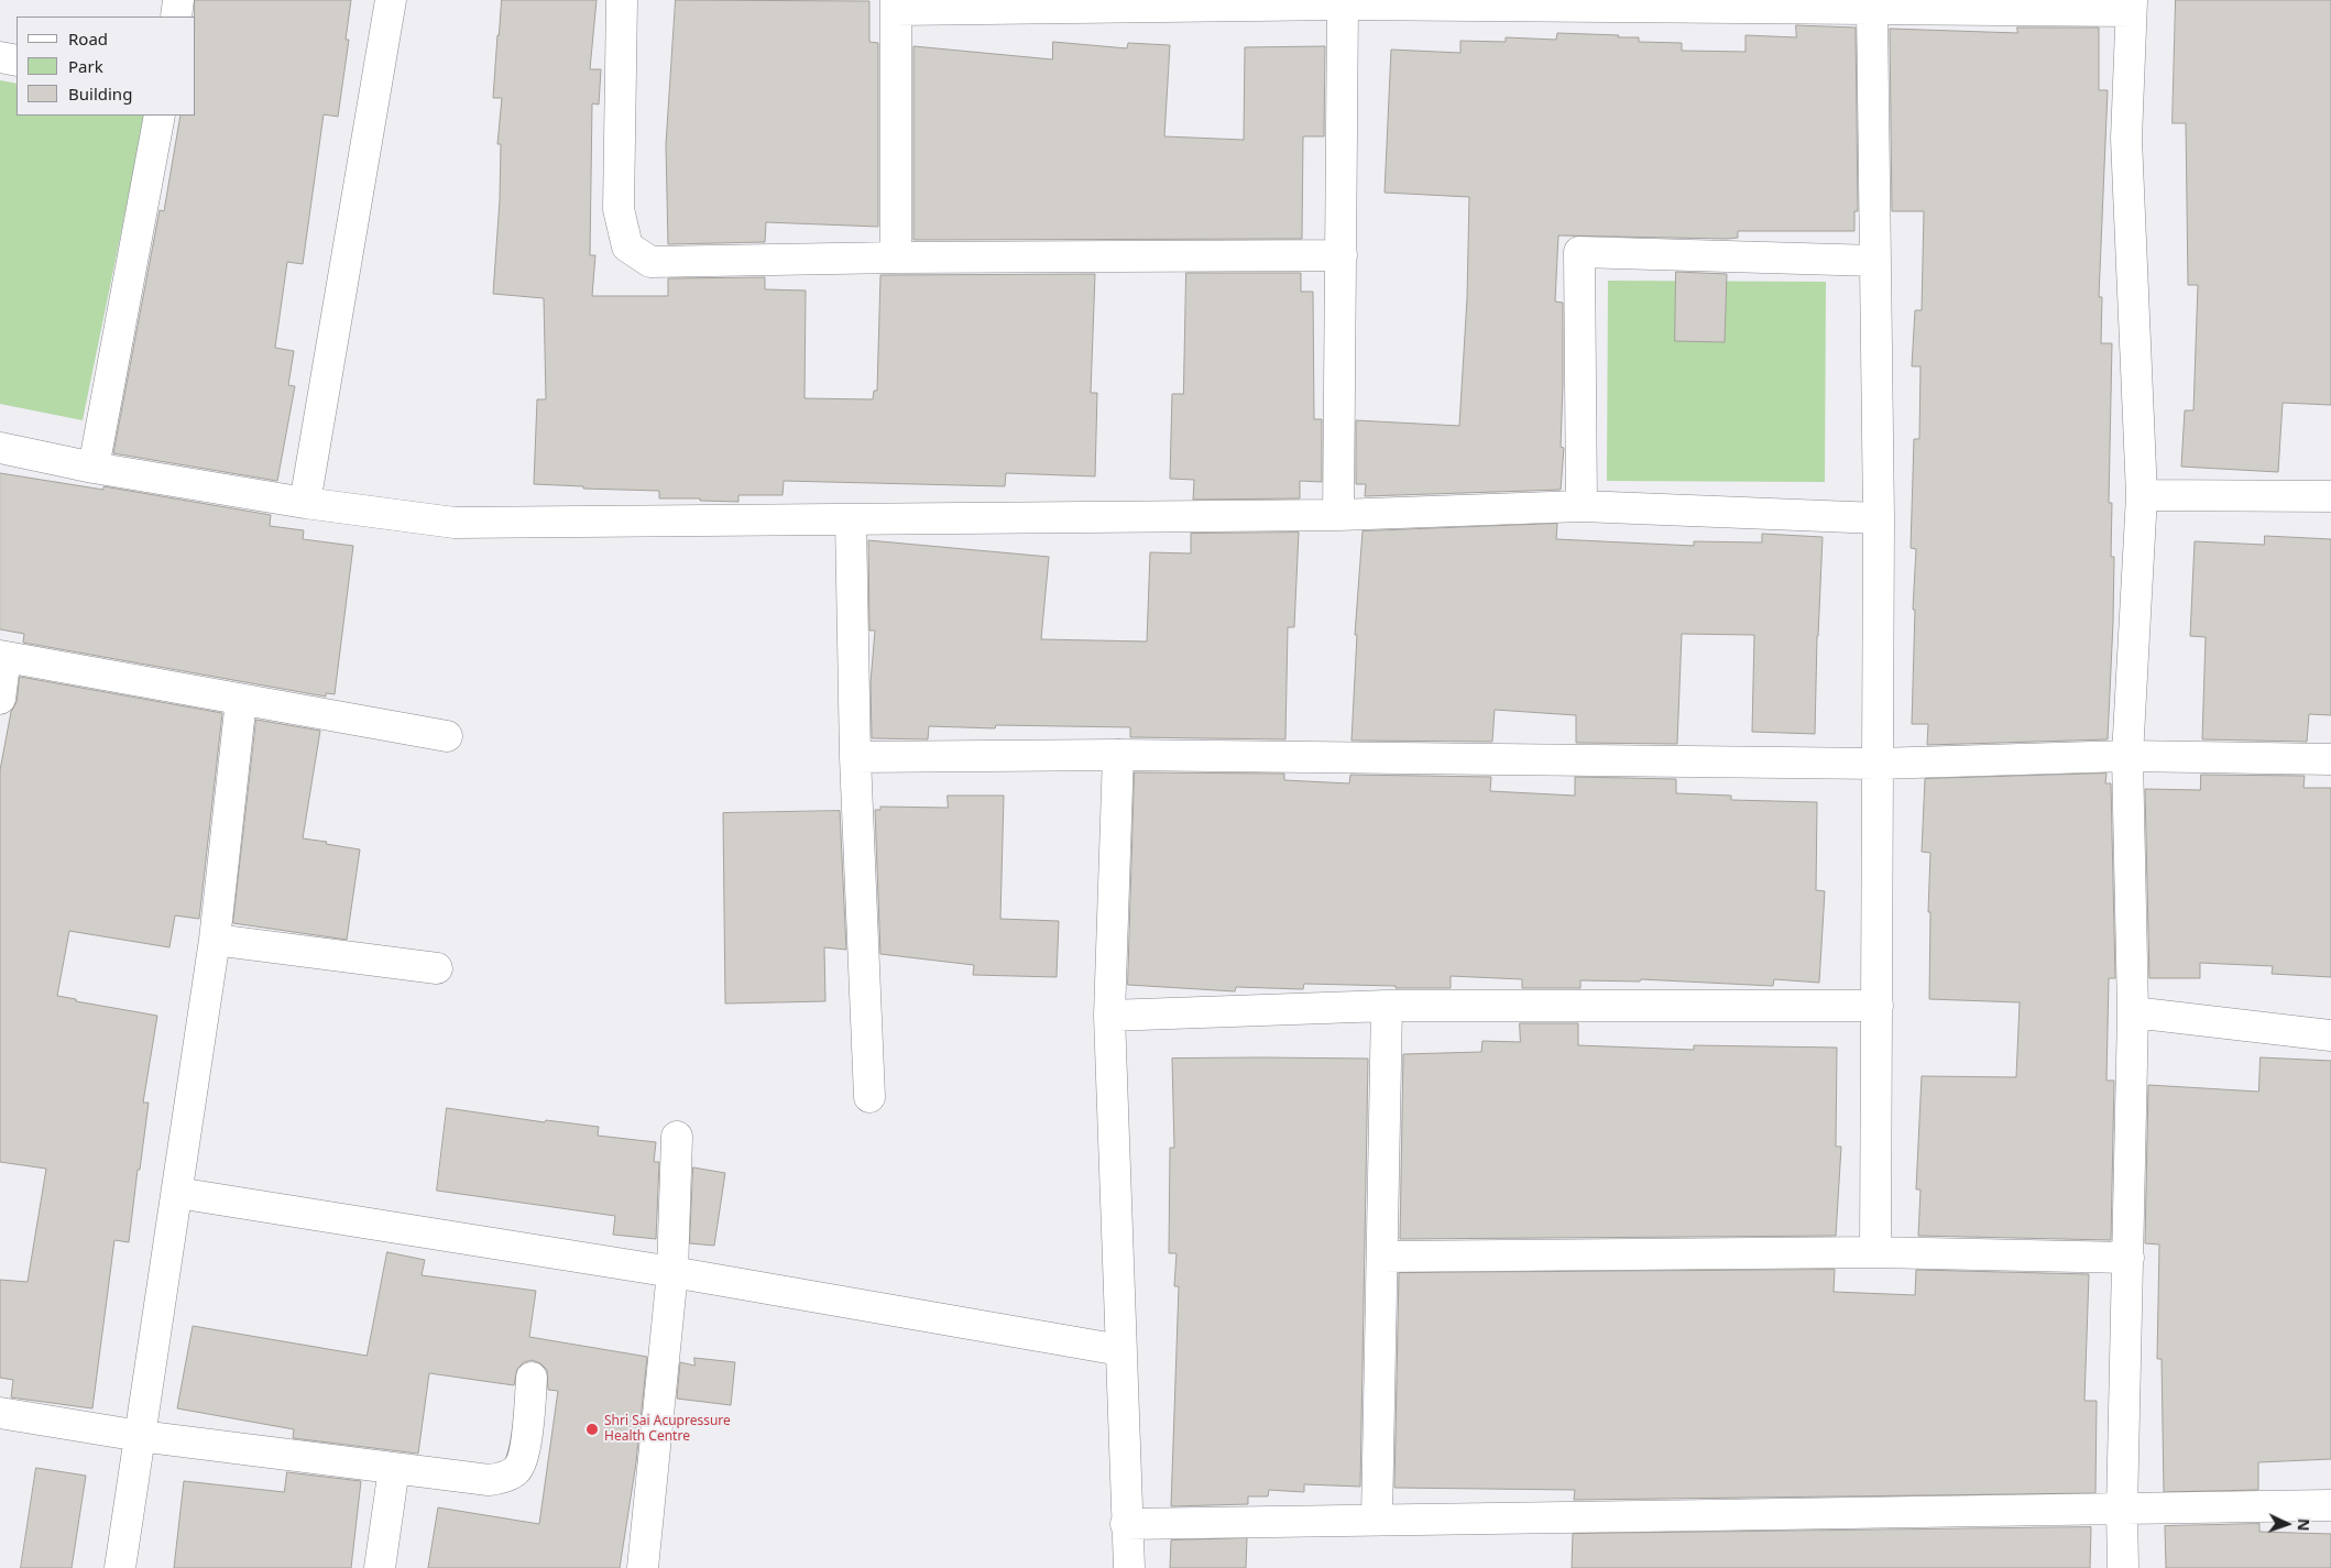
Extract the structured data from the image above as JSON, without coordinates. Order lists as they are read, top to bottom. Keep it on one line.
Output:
{"places":["Shri Sai Acupressure Health Centre"],"legend":["Road","Park","Building"],"north":"right"}
